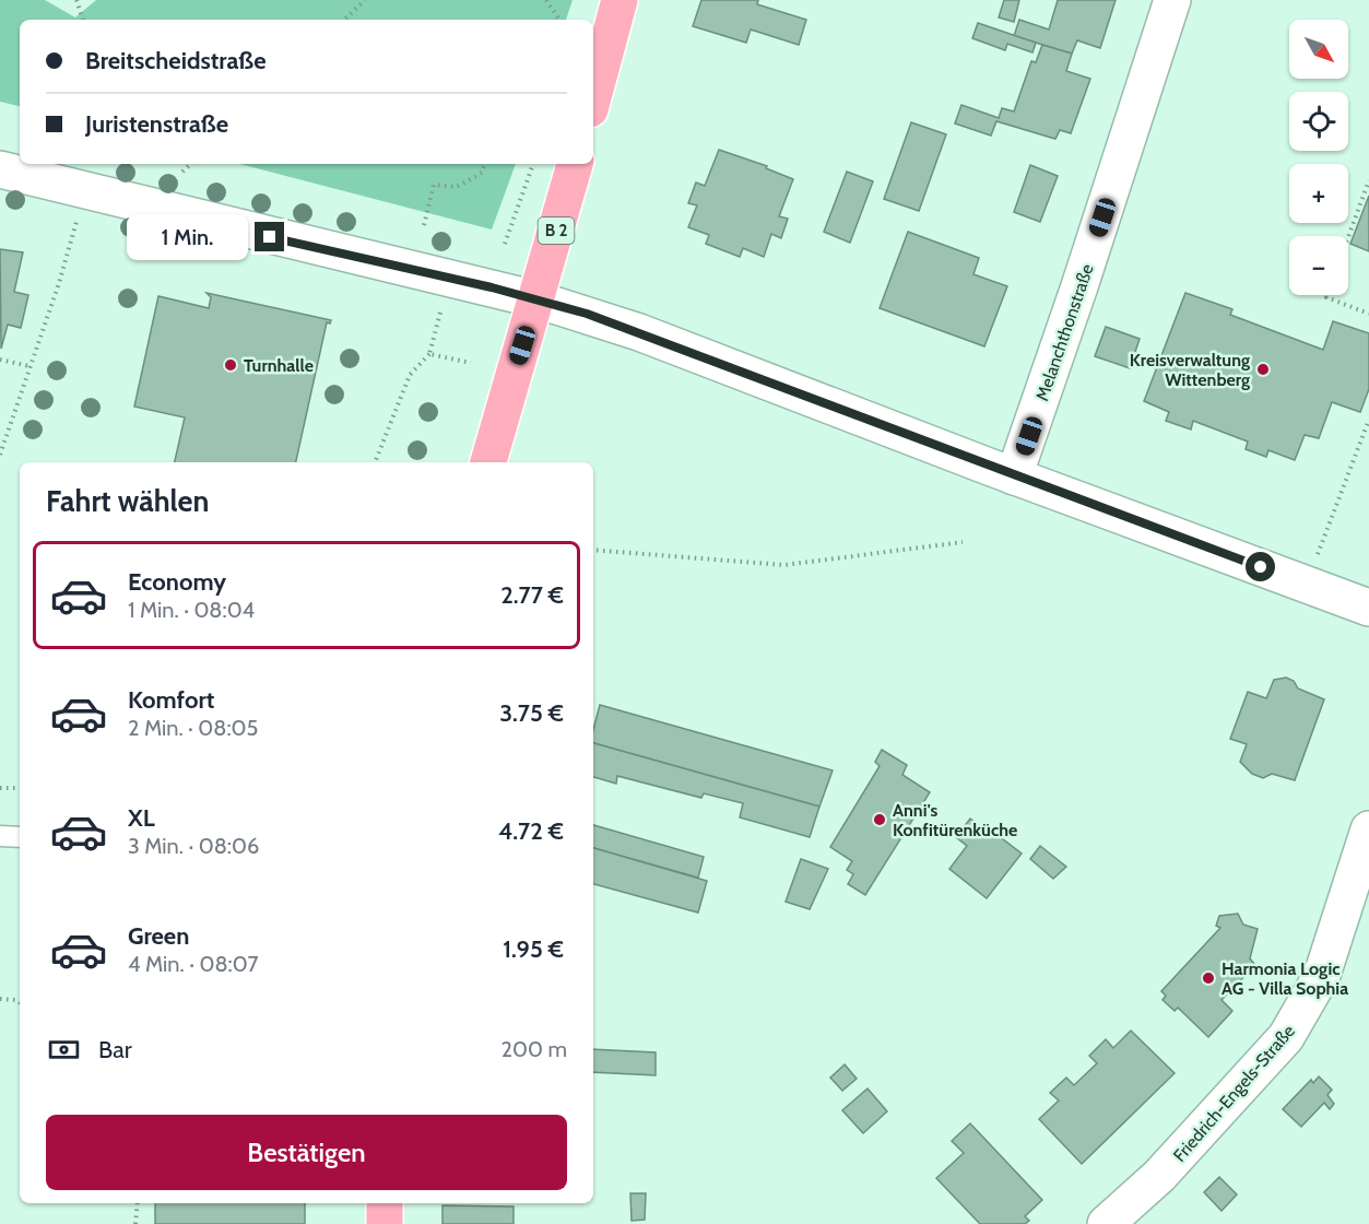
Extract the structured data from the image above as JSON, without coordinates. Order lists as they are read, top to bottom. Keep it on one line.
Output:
{"streets":{"main road":["B 2"],"street":["Melanchthonstraße","Friedrich-Engels-Straße"]},"places":["Turnhalle","Kreisverwaltung Wittenberg","Anni's Konfitürenküche","Harmonia Logic AG - Villa Sophia"],"north":"bottom right","page":{"map_buttons":["+","−"],"banner":["Breitscheidstraße","Juristenstraße"],"bubble":"1 Min.","heading":"Fahrt wählen","list":[{"name":"Economy","note":"1 Min. · 08:04","value":"2.77 €"},{"name":"Komfort","note":"2 Min. · 08:05","value":"3.75 €"},{"name":"XL","note":"3 Min. · 08:06","value":"4.72 €"},{"name":"Green","note":"4 Min. · 08:07","value":"1.95 €"}],"pay":["Bar","200 m"],"buttons":"Bestätigen"}}
